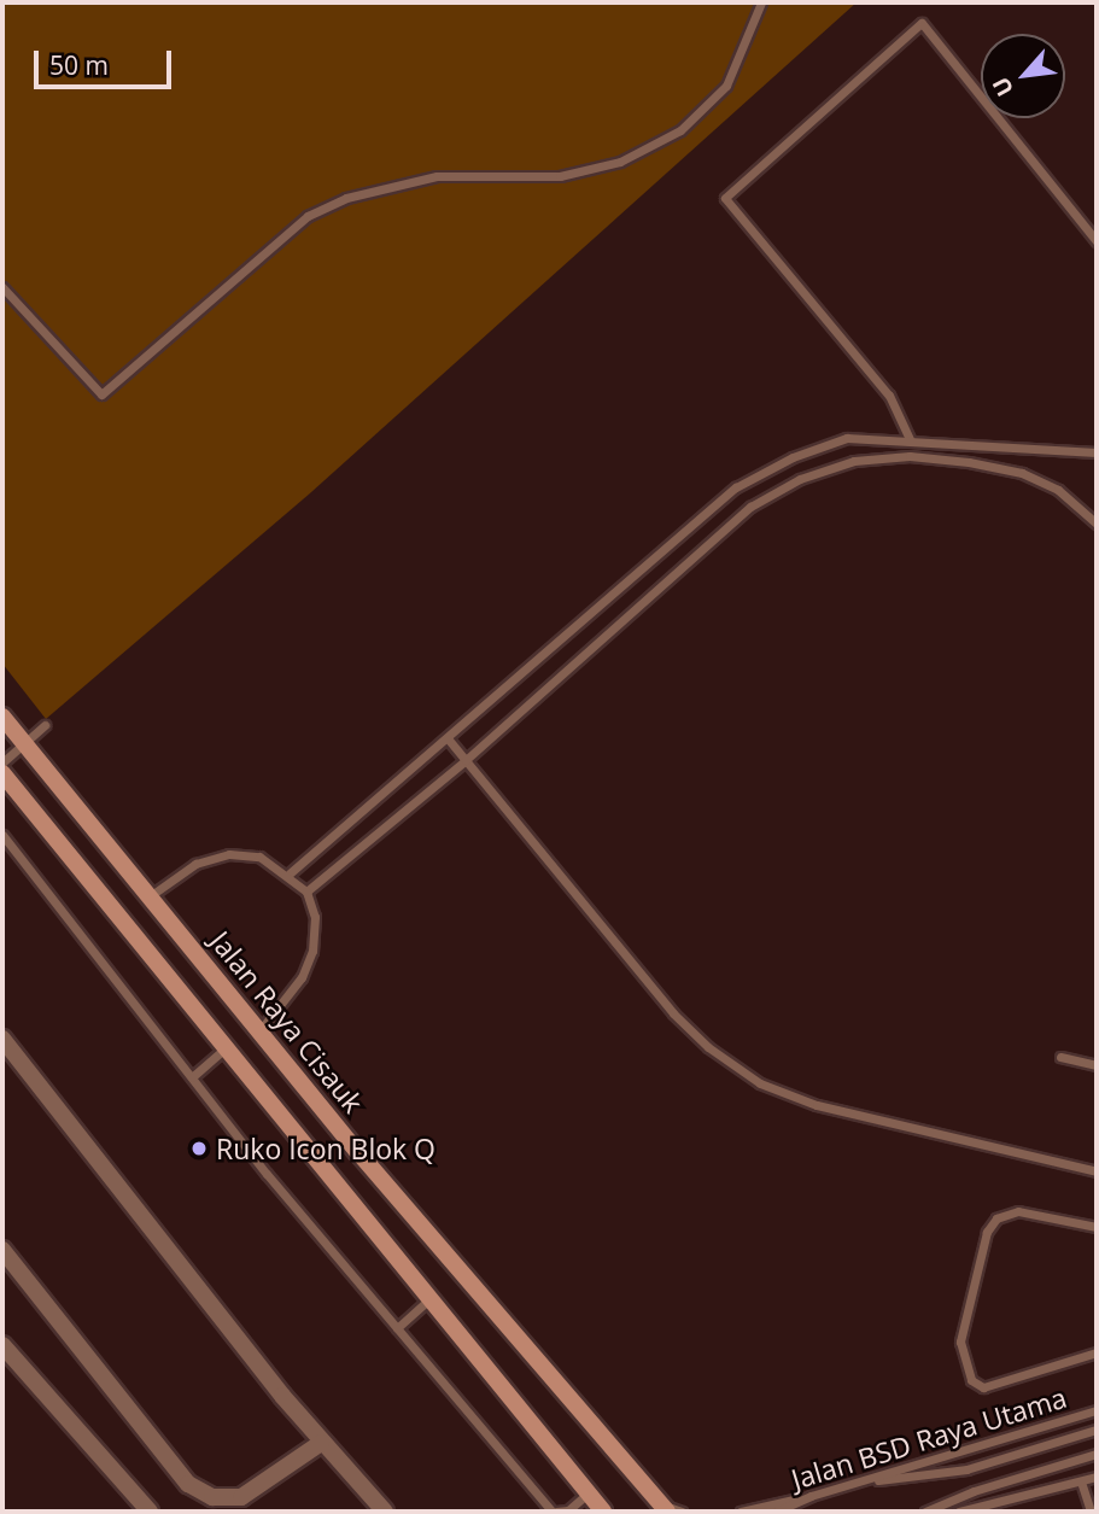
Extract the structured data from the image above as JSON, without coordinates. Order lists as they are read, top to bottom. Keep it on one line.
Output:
{"streets":{"main road":["Jalan Raya Cisauk"],"lane":["Jalan BSD Raya Utama"]},"places":["Ruko Icon Blok Q"],"scale_bar":"50 m","north":"bottom left"}
